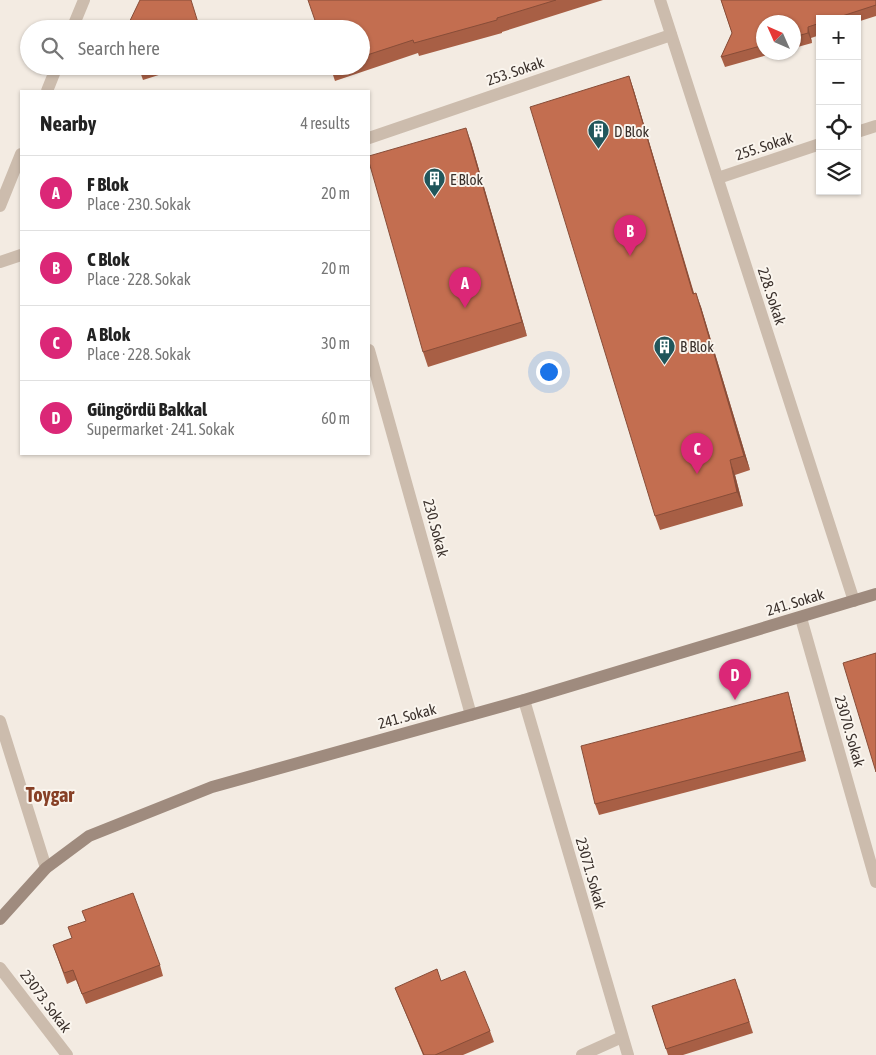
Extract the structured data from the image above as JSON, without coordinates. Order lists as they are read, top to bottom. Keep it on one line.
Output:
{"streets":{"main road":["241. Sokak"],"street":["253. Sokak","255. Sokak","228. Sokak","230. Sokak","23070. Sokak","23071. Sokak","23073. Sokak"]},"crossings":[["253. Sokak","228. Sokak"],["255. Sokak","228. Sokak"],["228. Sokak","241. Sokak"],["230. Sokak","241. Sokak"],["241. Sokak","23070. Sokak"],["241. Sokak","23071. Sokak"]],"districts":["Toygar"],"places":{"building":["D Blok","E Blok","B Blok"]},"north":"top left","page":{"map_buttons":["+","−"],"search":"Search here","heading":["Nearby","4 results"],"list":[{"mark":"A","name":"F Blok","note":"Place · 230. Sokak","value":"20 m"},{"mark":"B","name":"C Blok","note":"Place · 228. Sokak","value":"20 m"},{"mark":"C","name":"A Blok","note":"Place · 228. Sokak","value":"30 m"},{"mark":"D","name":"Güngördü Bakkal","note":"Supermarket · 241. Sokak","value":"60 m"}],"pins":["B","A","C","D"]}}
